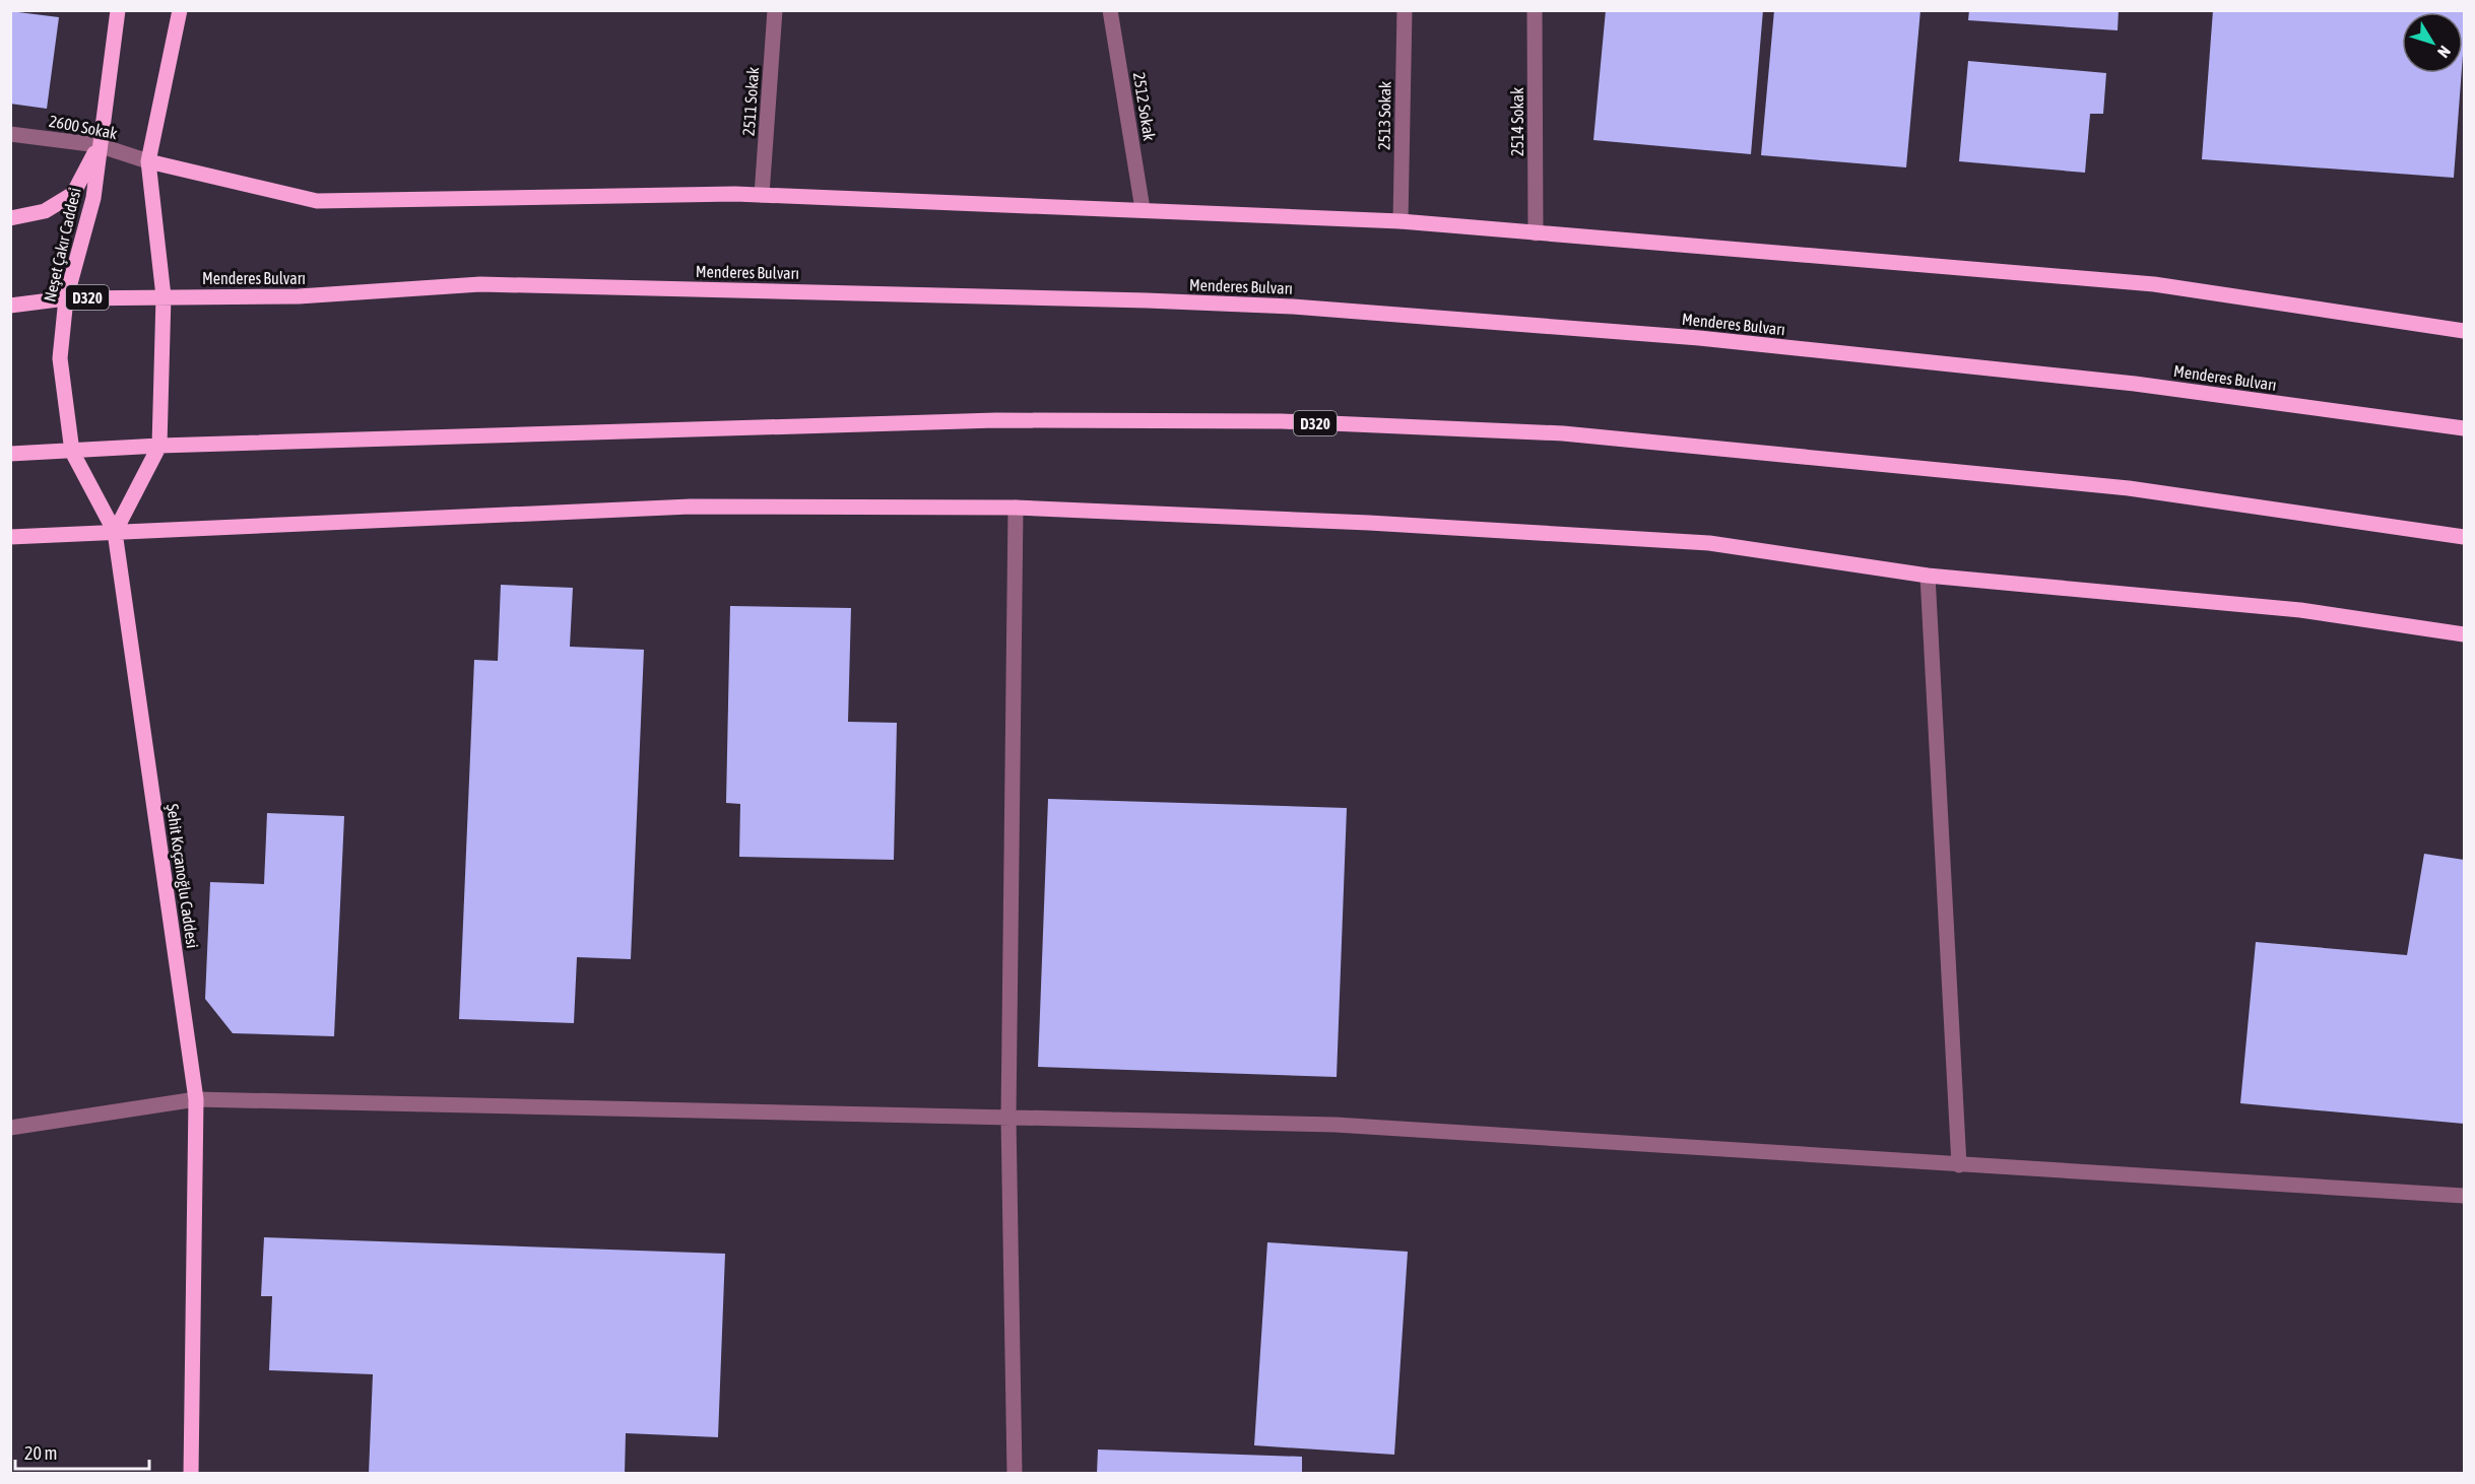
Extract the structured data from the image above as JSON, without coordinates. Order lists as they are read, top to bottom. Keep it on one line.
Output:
{"streets":{"main road":["Neşet Çakır Caddesi","Menderes Bulvarı","D320","Şehit Koçanoğlu Caddesi"],"street":["2511 Sokak","2512 Sokak","2513 Sokak","2514 Sokak","2600 Sokak"]},"crossings":[["2600 Sokak","Neşet Çakır Caddesi"],["Neşet Çakır Caddesi","Menderes Bulvarı"],["Neşet Çakır Caddesi","D320"],["Neşet Çakır Caddesi","Şehit Koçanoğlu Caddesi"],["D320","Şehit Koçanoğlu Caddesi"]],"scale_bar":"20 m","north":"bottom right"}
